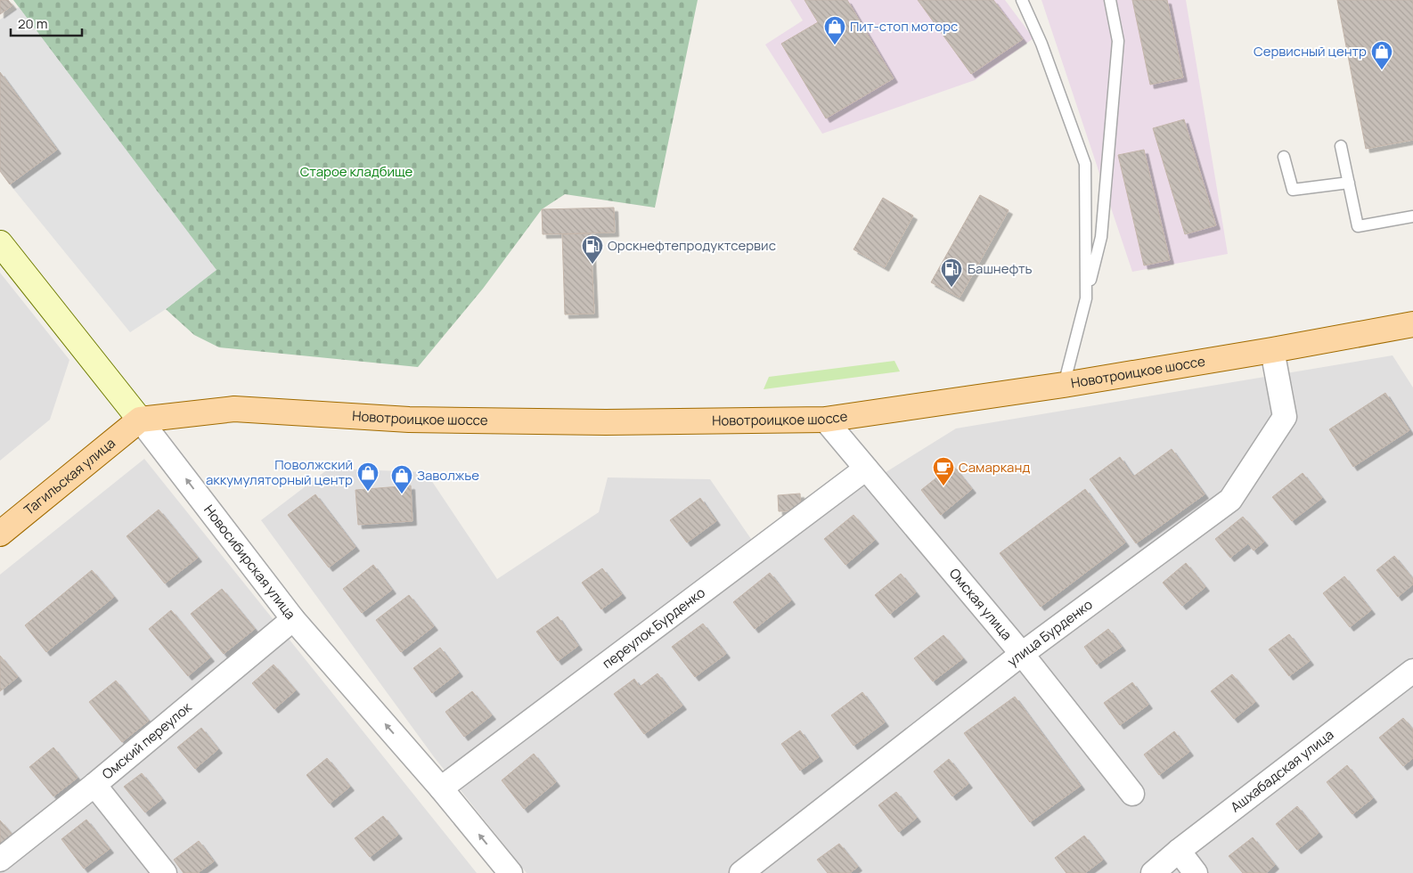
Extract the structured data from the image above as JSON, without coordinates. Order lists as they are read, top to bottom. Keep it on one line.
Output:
{"streets":{"main road":["Новотроицкое шоссе","Тагильская улица","Новосибирская улица"],"street":["Омская улица","переулок Бурденко","улица Бурденко","Омский переулок","Ашхабадская улица"]},"crossings":[["Новотроицкое шоссе","Тагильская улица"],["Новотроицкое шоссе","Новосибирская улица"],["Новотроицкое шоссе","Омская улица"],["Новотроицкое шоссе","улица Бурденко"],["Тагильская улица","Новосибирская улица"],["Новосибирская улица","переулок Бурденко"],["Новосибирская улица","Омский переулок"],["Омская улица","переулок Бурденко"],["Омская улица","улица Бурденко"]],"one_way":["Новосибирская улица"],"parks":["Старое кладбище"],"places":{"shop":["Пит-стоп моторс","Сервисный центр","Поволжский аккумуляторный центр","Заволжье"],"fuel station":["Орскнефтепродуктсервис","Башнефть"],"cafe":["Самарканд"]},"scale_bar":"20 m"}
